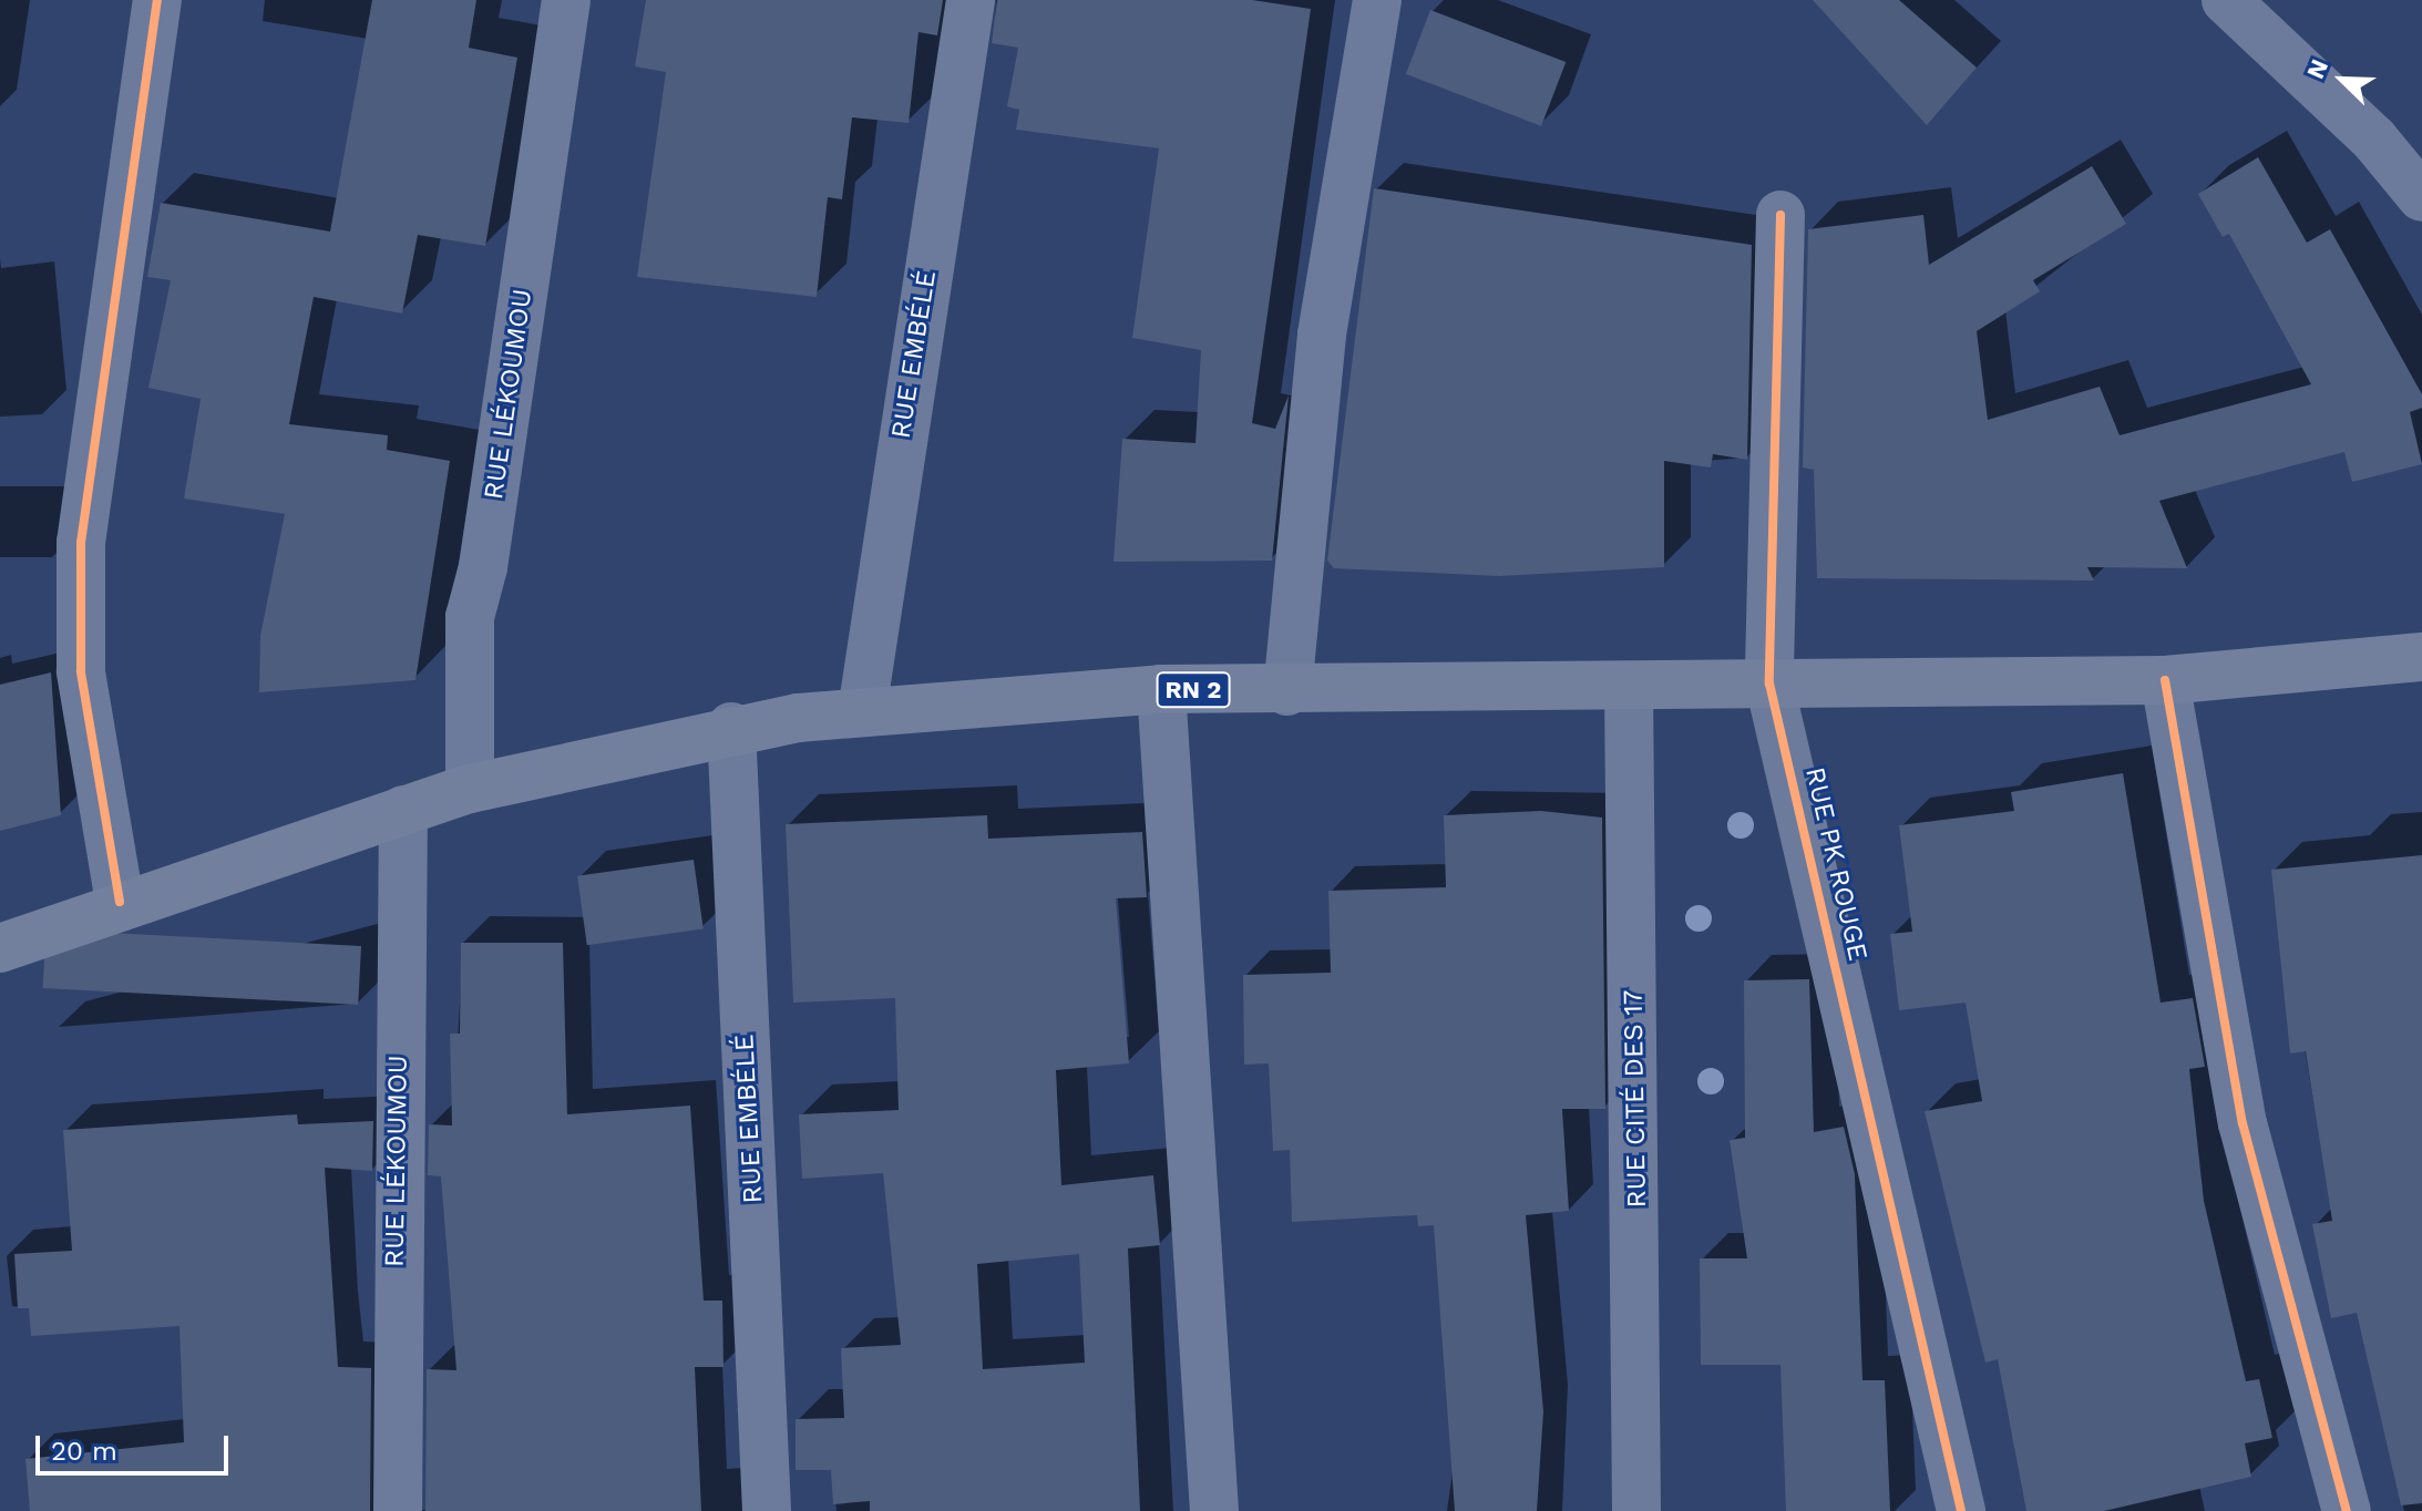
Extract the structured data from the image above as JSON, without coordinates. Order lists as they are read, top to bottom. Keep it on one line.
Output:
{"streets":{"highway":["RN 2"],"street":["RUE EMBÉLÉ","RUE LÉKOUMOU","RUE PK ROUGE","RUE CITÉ DES 17"]},"crossings":[["RUE EMBÉLÉ","RN 2"],["RUE LÉKOUMOU","RN 2"],["RN 2","RUE PK ROUGE"],["RN 2","RUE CITÉ DES 17"]],"scale_bar":"20 m","north":"top left"}
